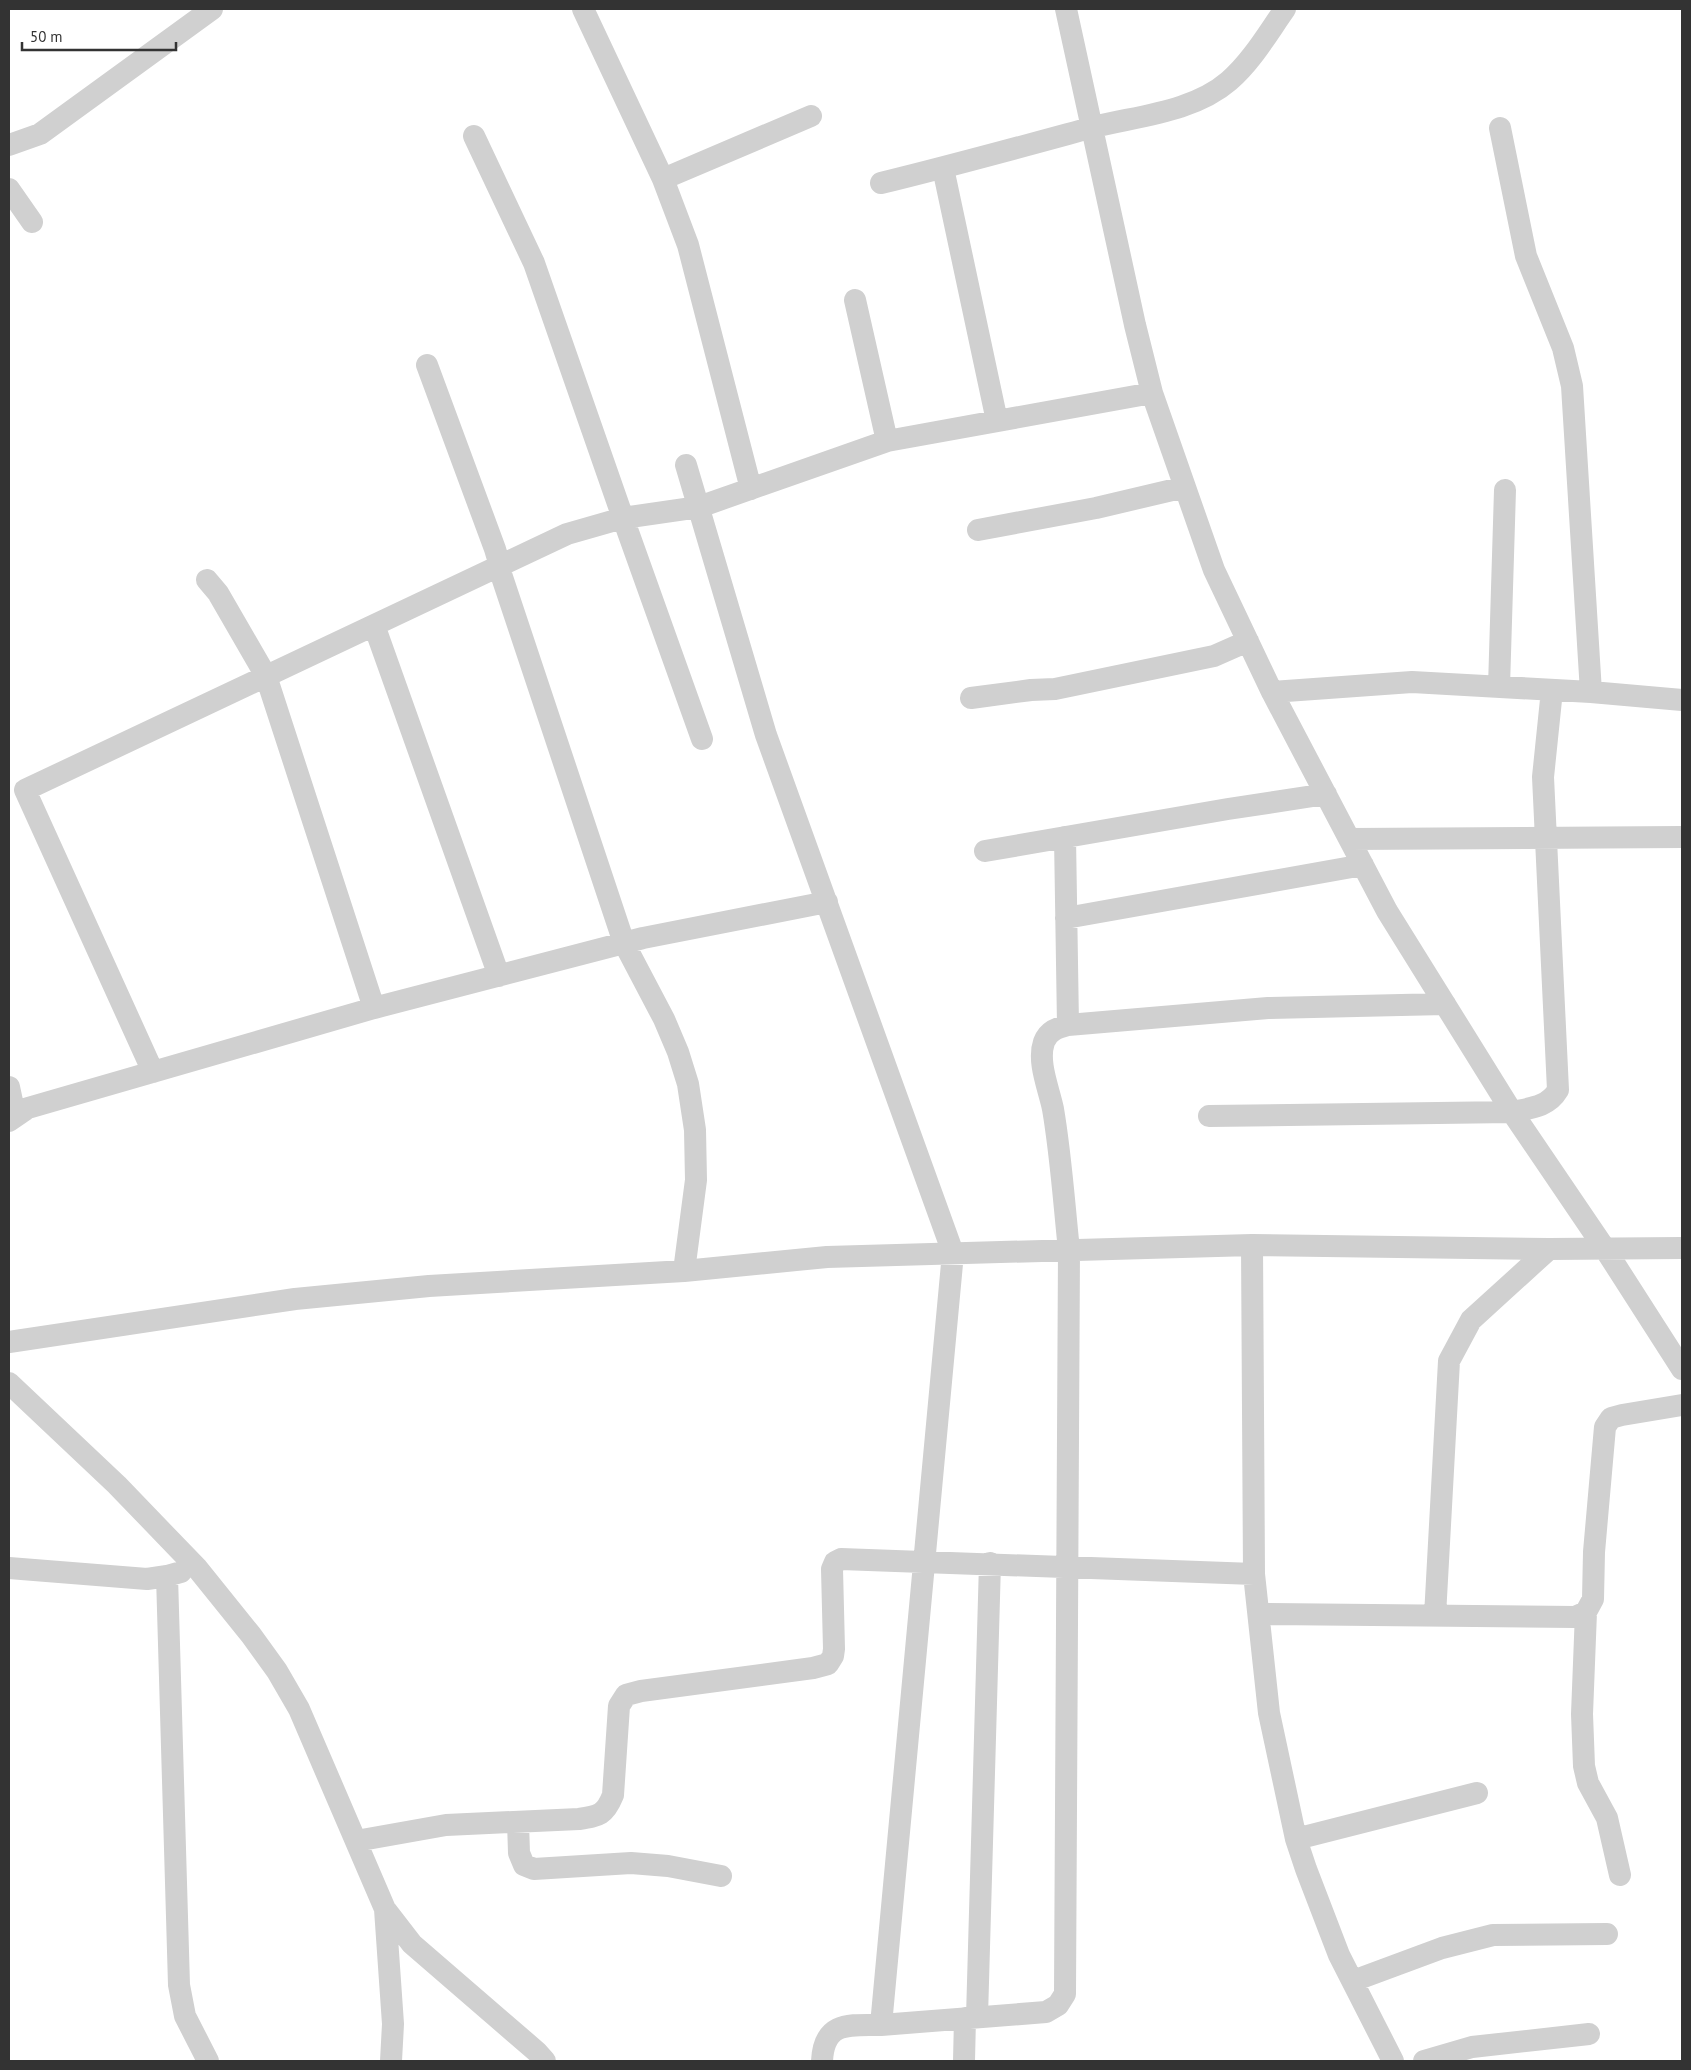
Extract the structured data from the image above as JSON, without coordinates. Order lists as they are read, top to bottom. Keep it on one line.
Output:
{"scale_bar":"50 m"}
